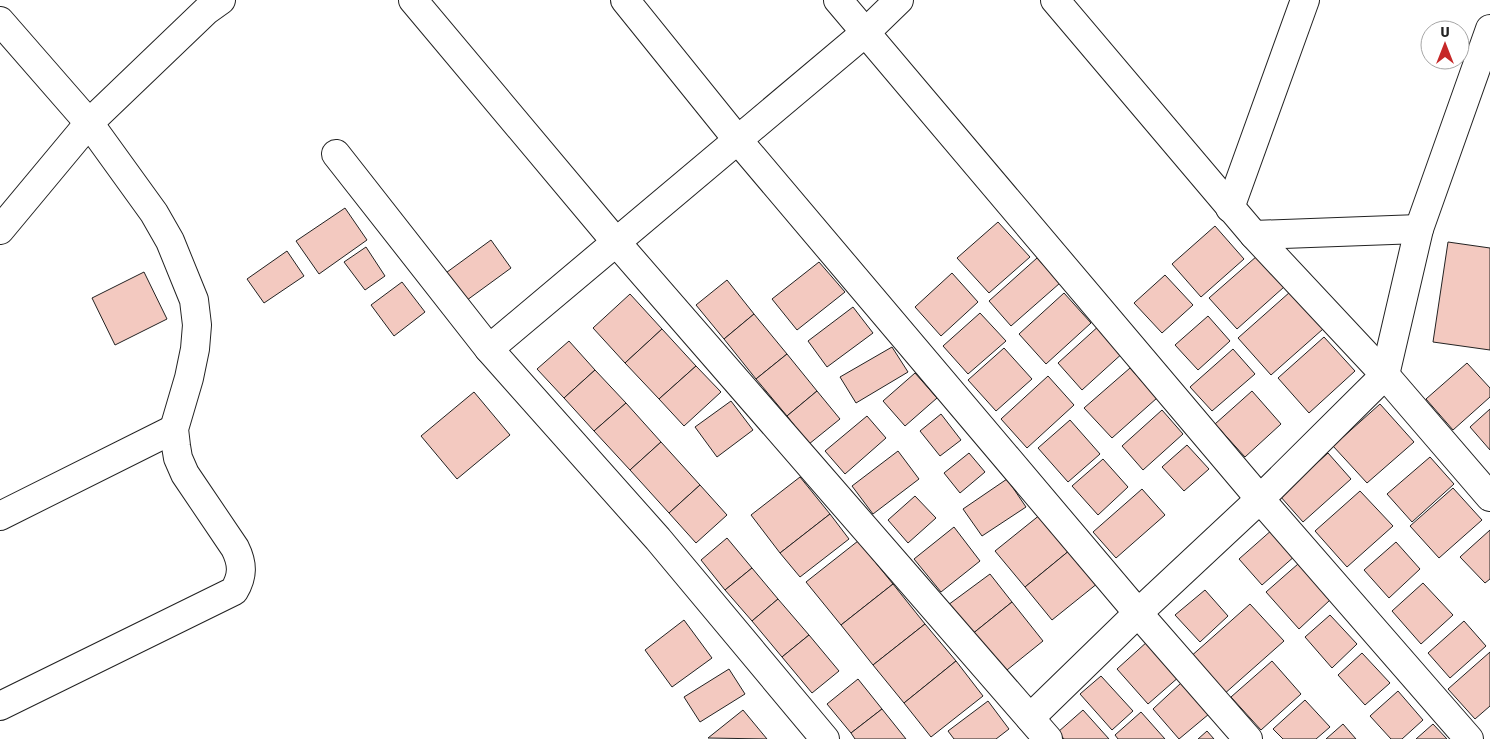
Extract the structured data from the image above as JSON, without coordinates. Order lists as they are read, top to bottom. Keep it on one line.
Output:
{"north":"top"}
